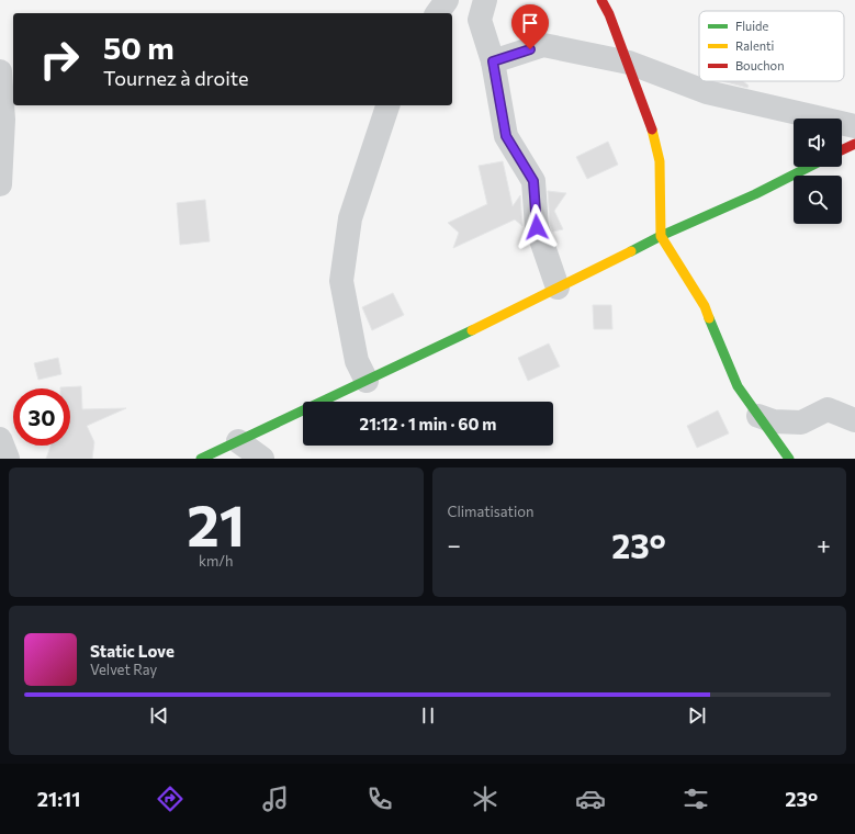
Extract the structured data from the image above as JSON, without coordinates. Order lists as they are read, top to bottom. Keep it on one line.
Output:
{"legend":["Fluide","Ralenti","Bouchon"],"page":{"turn":["50 m","Tournez à droite"],"limit":"30","trip":"21:12 · 1 min · 60 m","tile":[["21","km/h"],"Climatisation"],"heat":["−","23°","+"],"song":["Static Love","Velvet Ray"],"tabs":["21:11","23°"]}}
